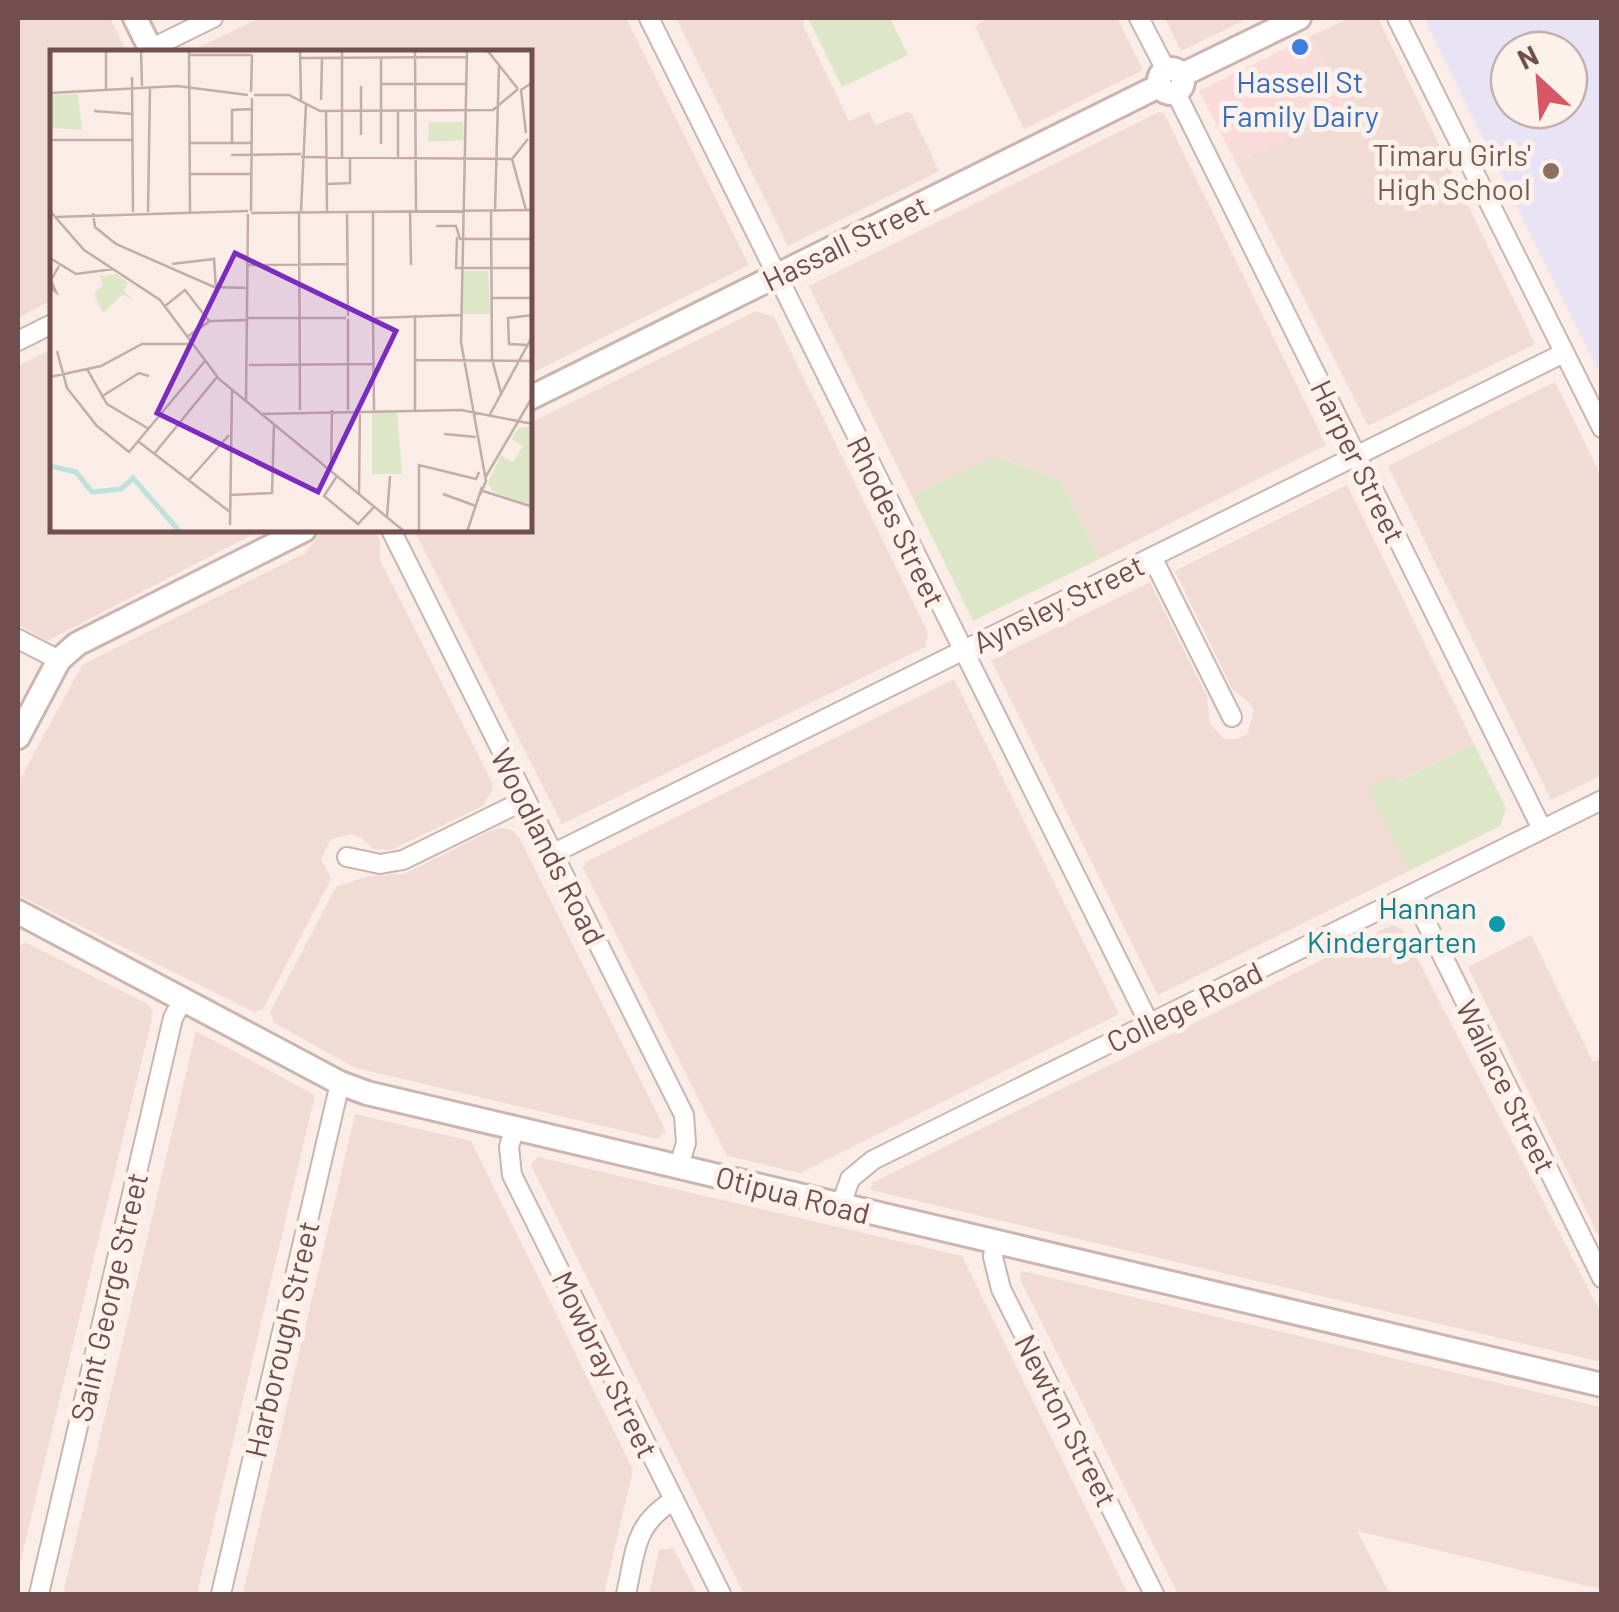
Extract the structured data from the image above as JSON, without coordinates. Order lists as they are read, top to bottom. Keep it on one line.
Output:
{"streets":{"street":["Hassall Street","Harper Street","Rhodes Street","Aynsley Street","Woodlands Road","College Road","Wallace Street","Otipua Road","Saint George Street","Harborough Street","Mowbray Street","Newton Street"]},"crossings":[["Hassall Street","Harper Street"],["Hassall Street","Rhodes Street"],["Harper Street","Aynsley Street"],["Harper Street","College Road"],["Rhodes Street","Aynsley Street"],["Rhodes Street","College Road"],["Aynsley Street","Woodlands Road"],["Woodlands Road","Otipua Road"],["College Road","Wallace Street"],["College Road","Otipua Road"],["Otipua Road","Saint George Street"],["Otipua Road","Harborough Street"],["Otipua Road","Mowbray Street"],["Otipua Road","Newton Street"]],"places":["Hassell St Family Dairy","Timaru Girls' High School","Hannan Kindergarten"],"north":"top left"}
